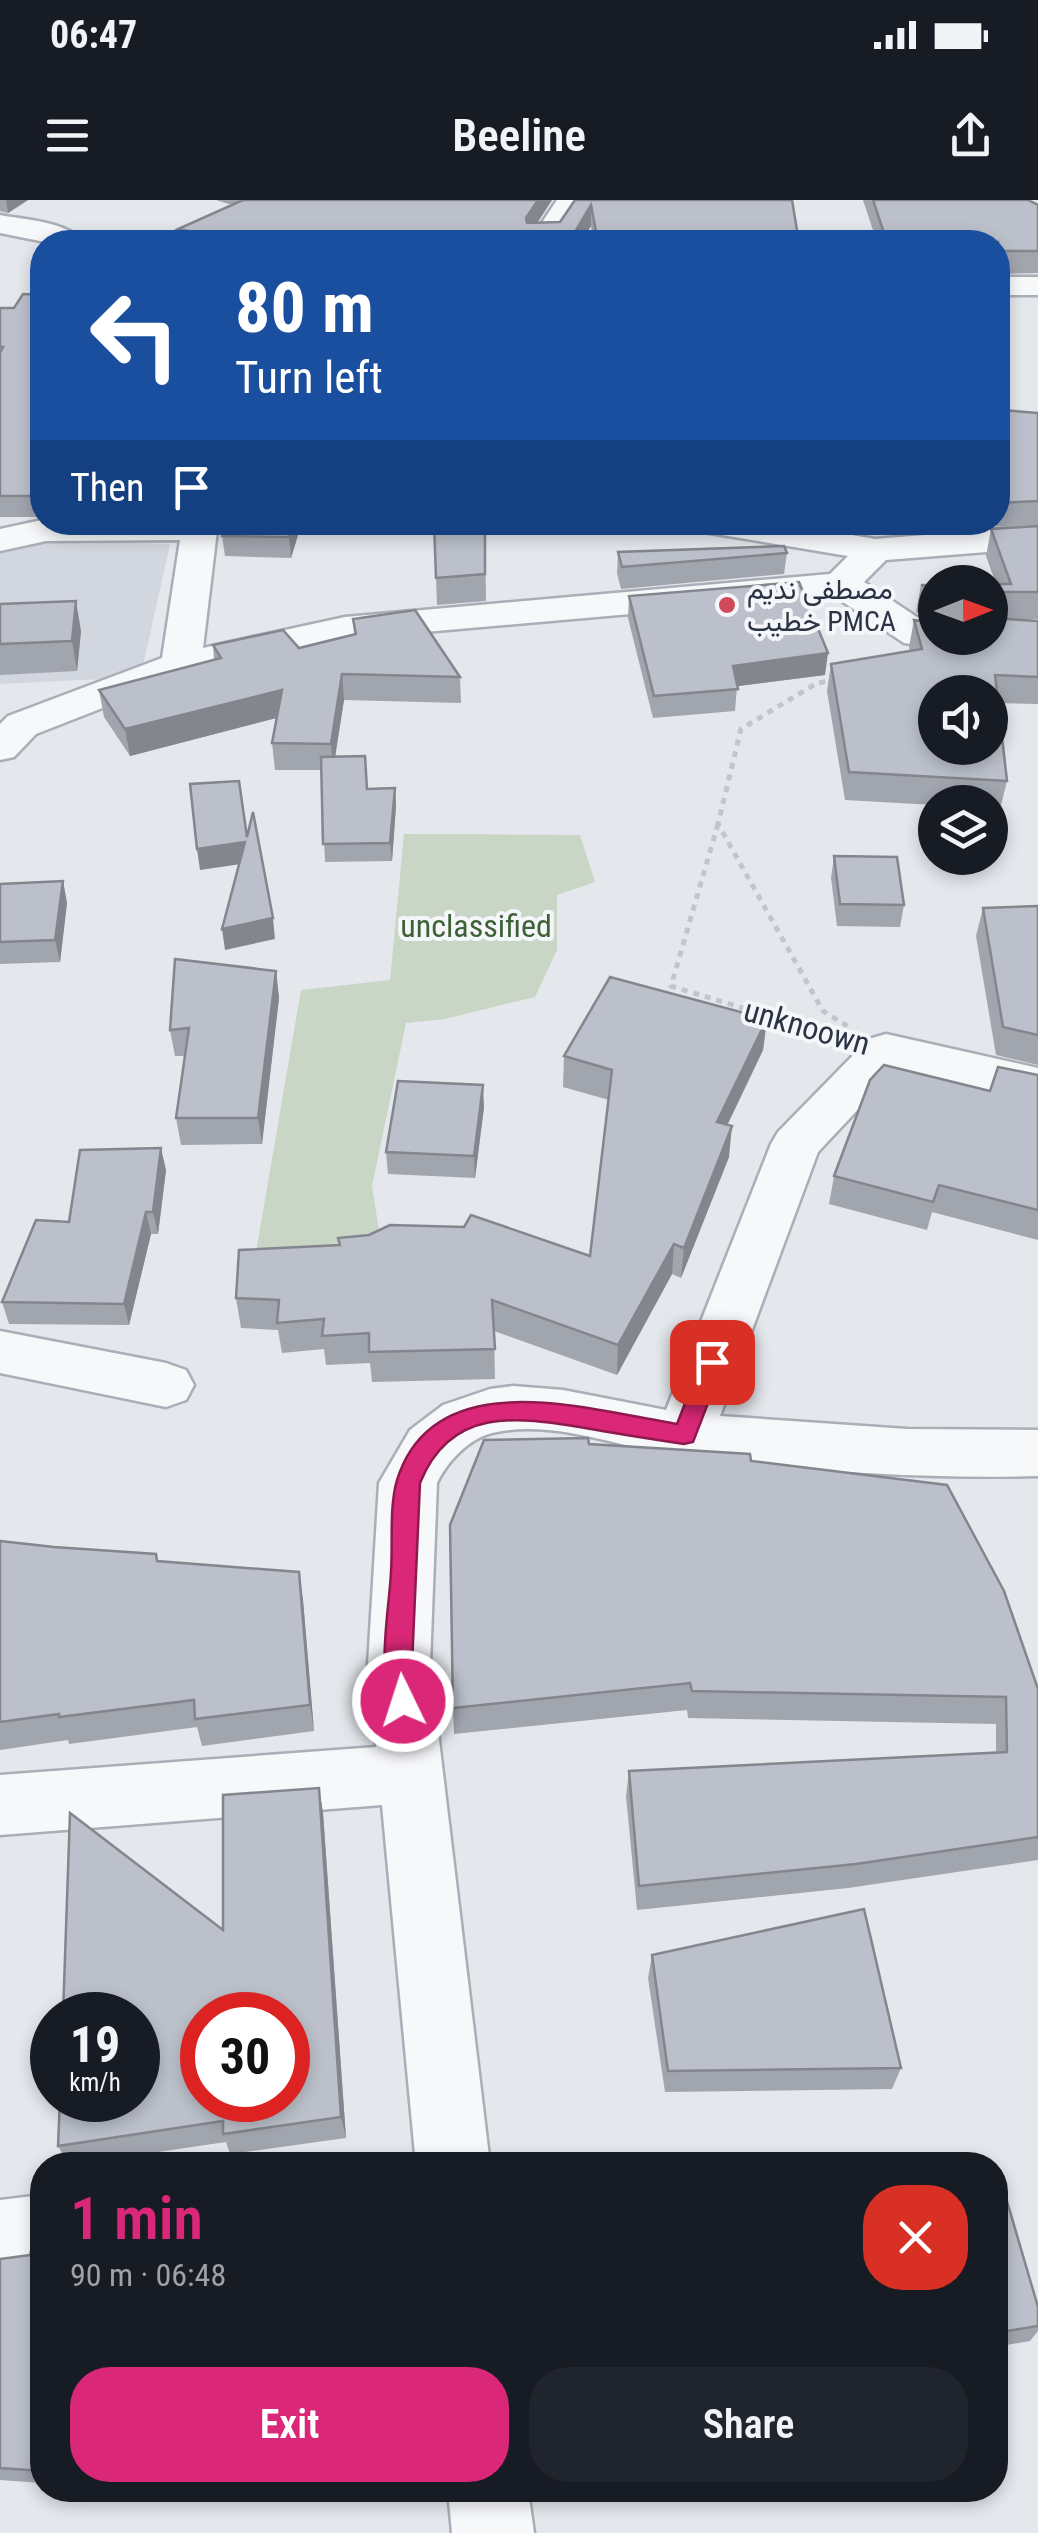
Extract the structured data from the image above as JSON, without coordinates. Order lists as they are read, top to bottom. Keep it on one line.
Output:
{"streets":{"path":["unknoown"]},"parks":["unclassified"],"places":["مصطفى نديم خطيب PMCA"],"north":"right","page":{"status":"06:47","header":"Beeline","turn":["80 m","Turn left"],"then":"Then","speed":"19 km/h","limit":"30","heading":["1 min","90 m · 06:48"],"buttons":["Exit","Share"]}}
